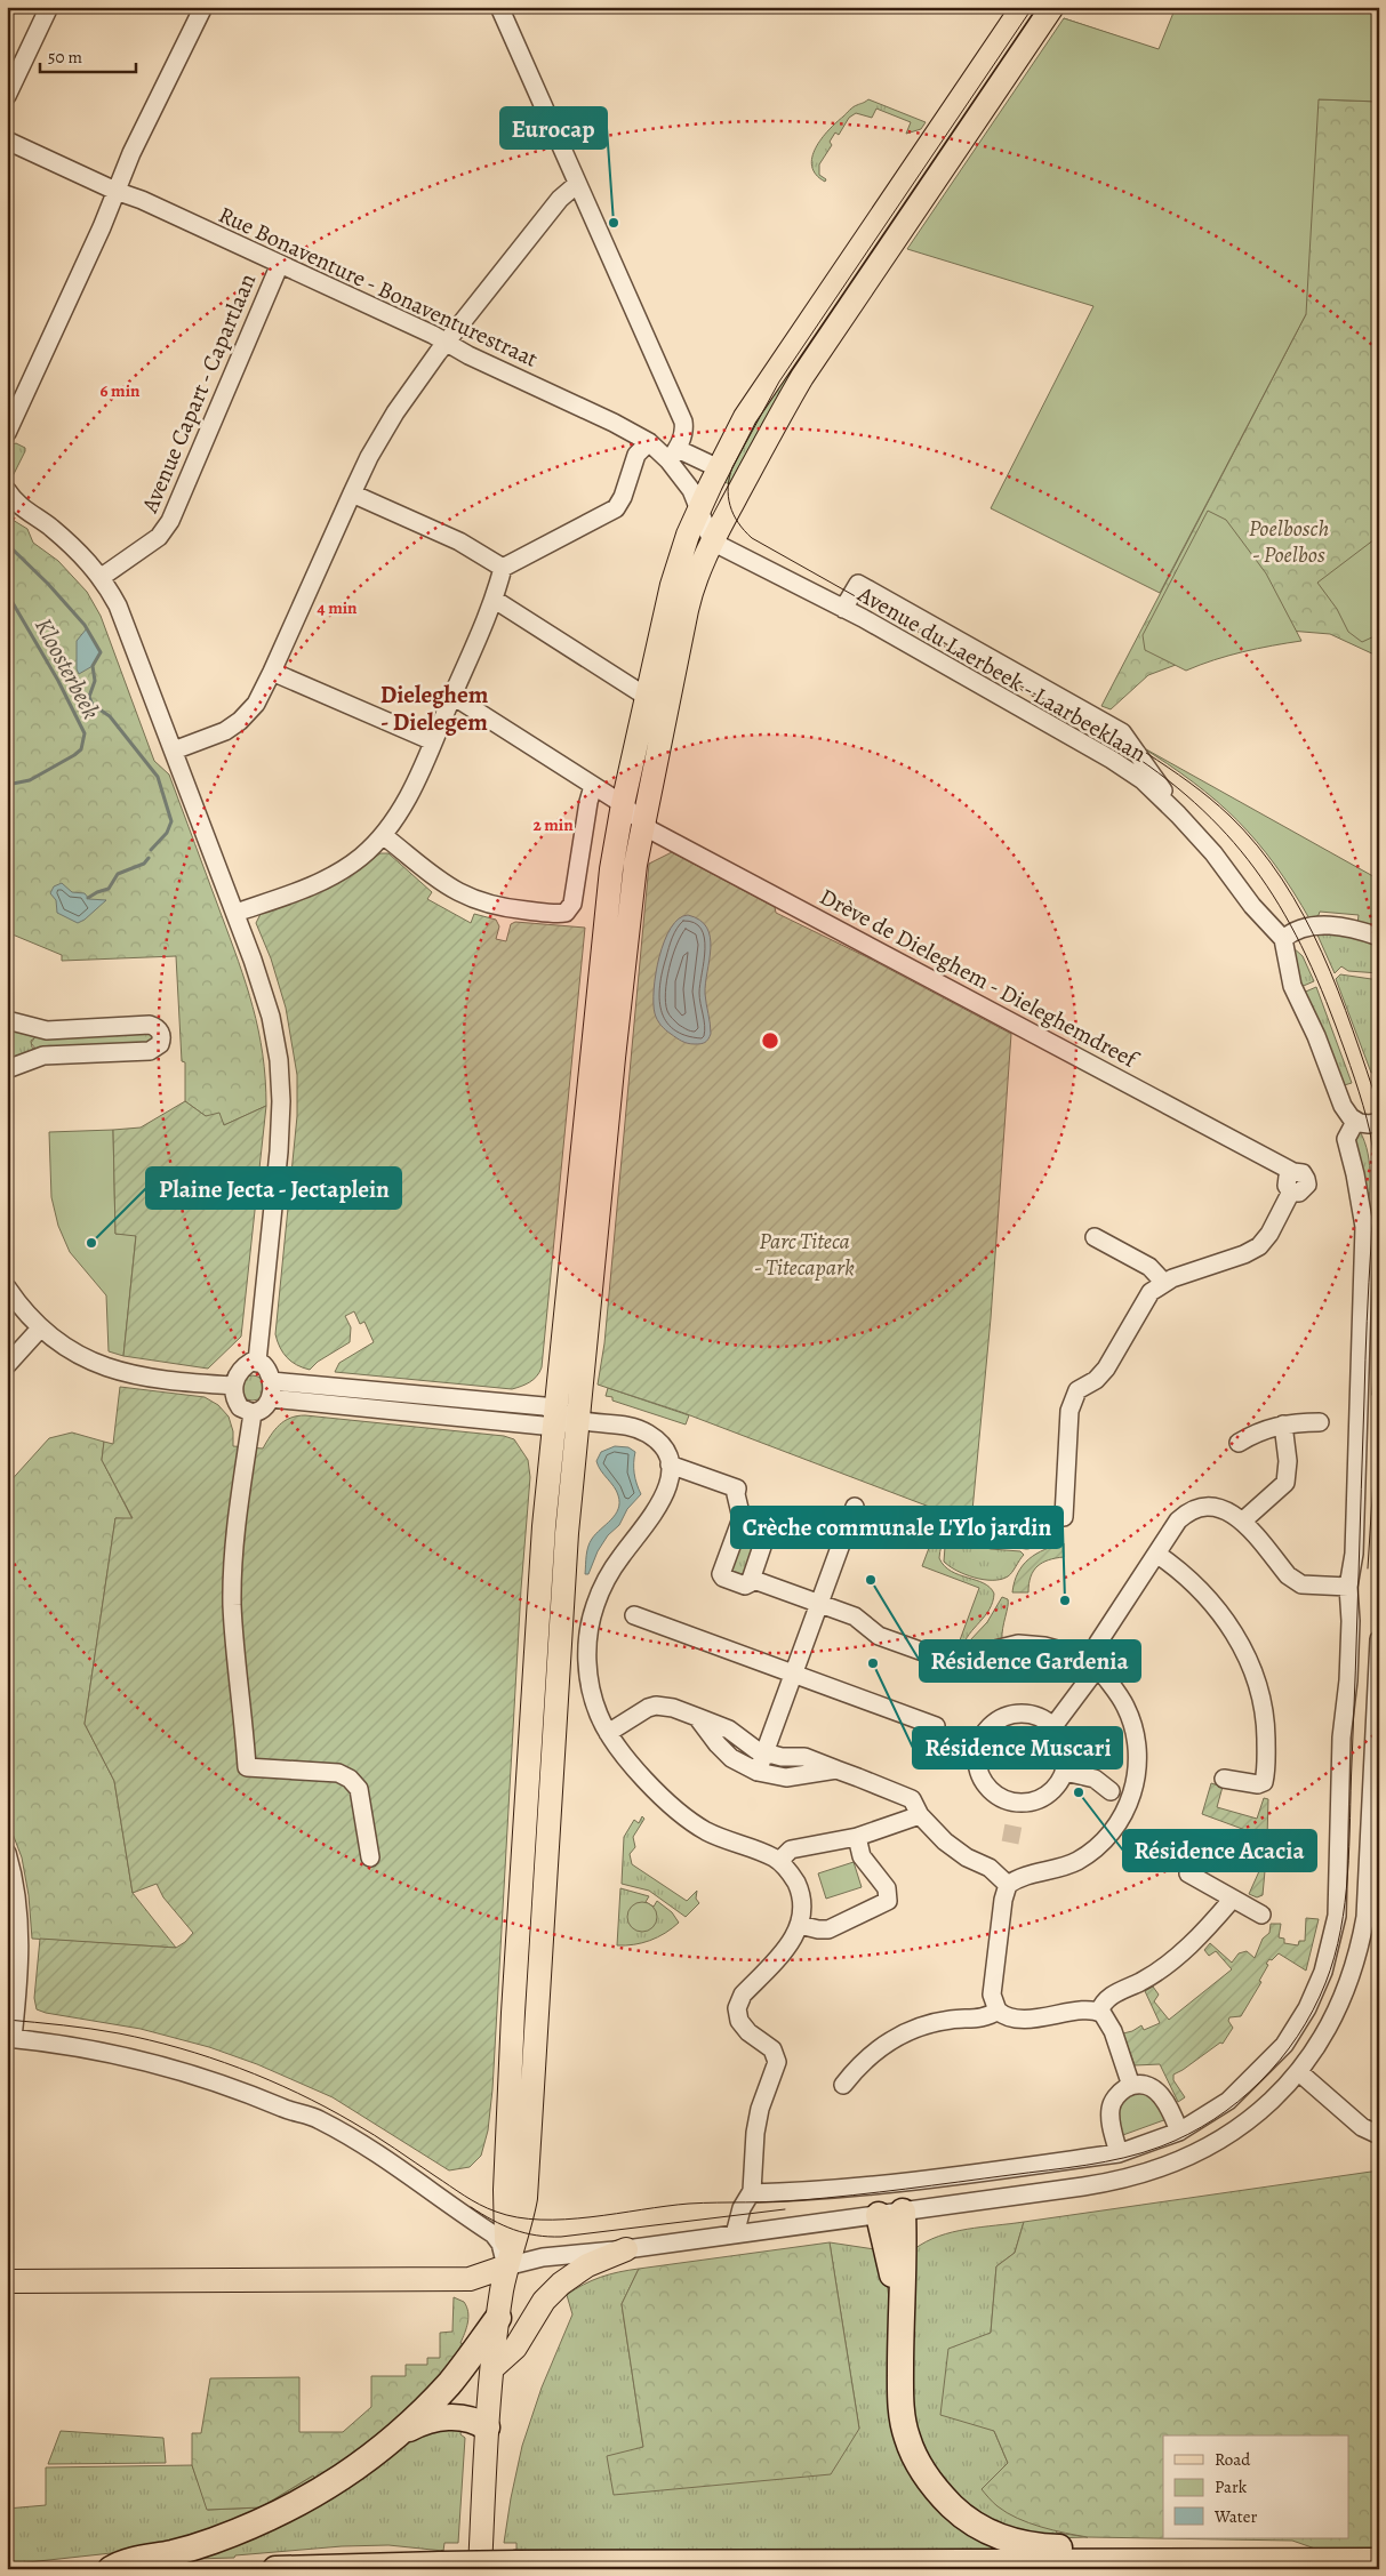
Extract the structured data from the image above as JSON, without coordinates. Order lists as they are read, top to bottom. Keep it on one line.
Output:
{"streets":{"street":["Rue Bonaventure - Bonaventurestraat","Avenue Capart - Capartlaan","Avenue du Laerbeek - Laarbeeklaan","Drève de Dieleghem - Dieleghemdreef"]},"crossings":[["Rue Bonaventure - Bonaventurestraat","Avenue Capart - Capartlaan"]],"districts":["Dieleghem - Dielegem"],"water":["Kloosterbeek"],"parks":["Poelbosch - Poelbos","Parc Titeca - Titecapark"],"places":["Eurocap","Plaine Jecta - Jectaplein","Résidence Gardenia","Crèche communale L'Ylo jardin","Résidence Muscari","Résidence Acacia"],"legend":["Road","Park","Water"],"scale_bar":"50 m","rings":["6 min","4 min","2 min"]}
